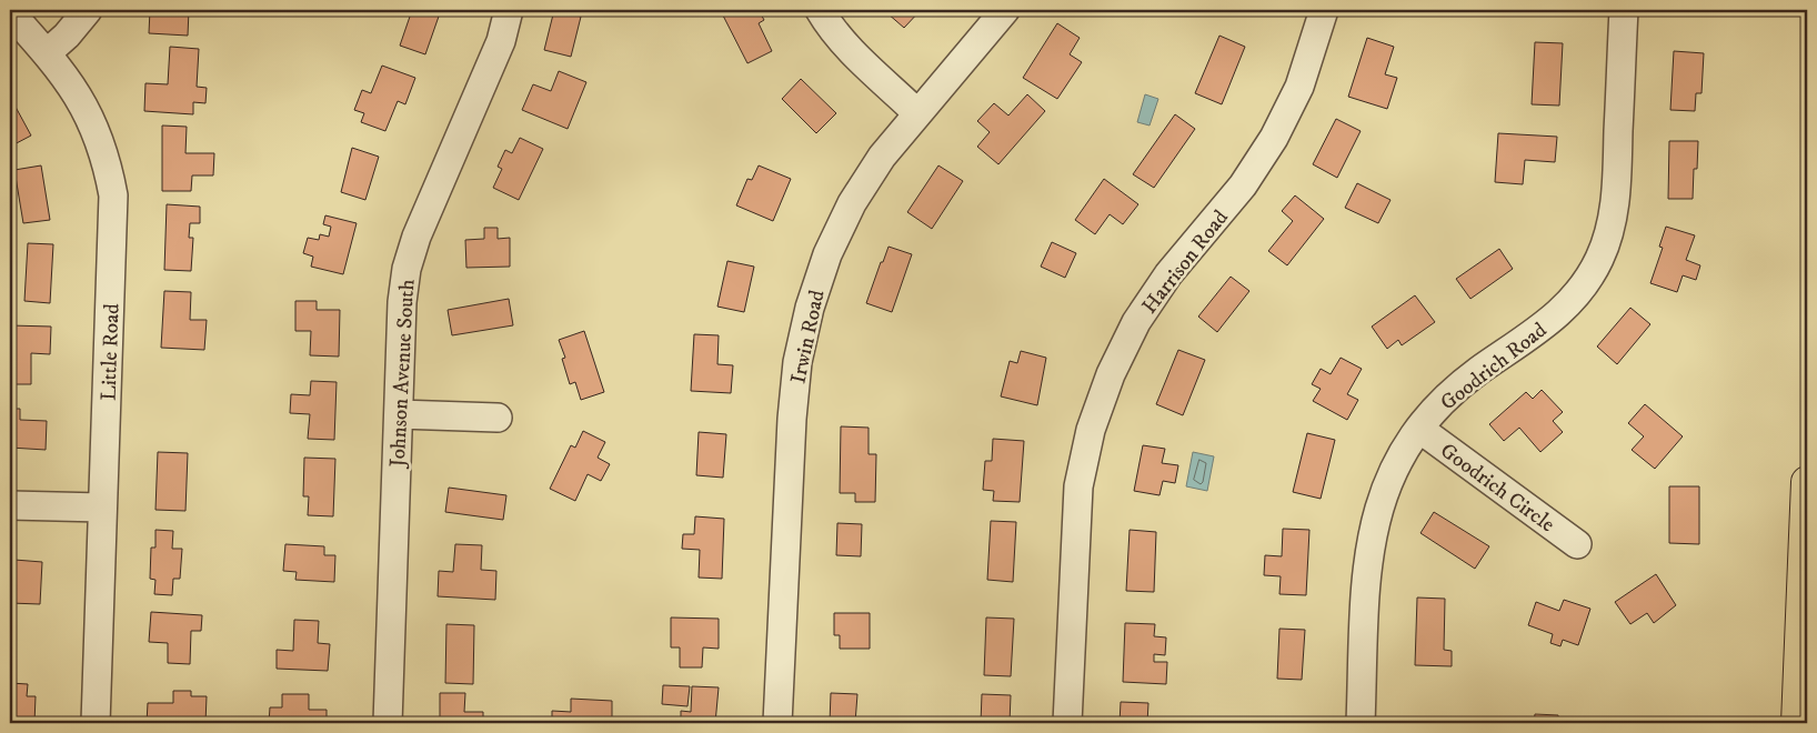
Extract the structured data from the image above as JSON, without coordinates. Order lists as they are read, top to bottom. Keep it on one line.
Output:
{"streets":{"street":["Harrison Road","Irwin Road","Little Road","Goodrich Road","Johnson Avenue South","Goodrich Circle"]},"crossings":[["Goodrich Road","Goodrich Circle"]]}
